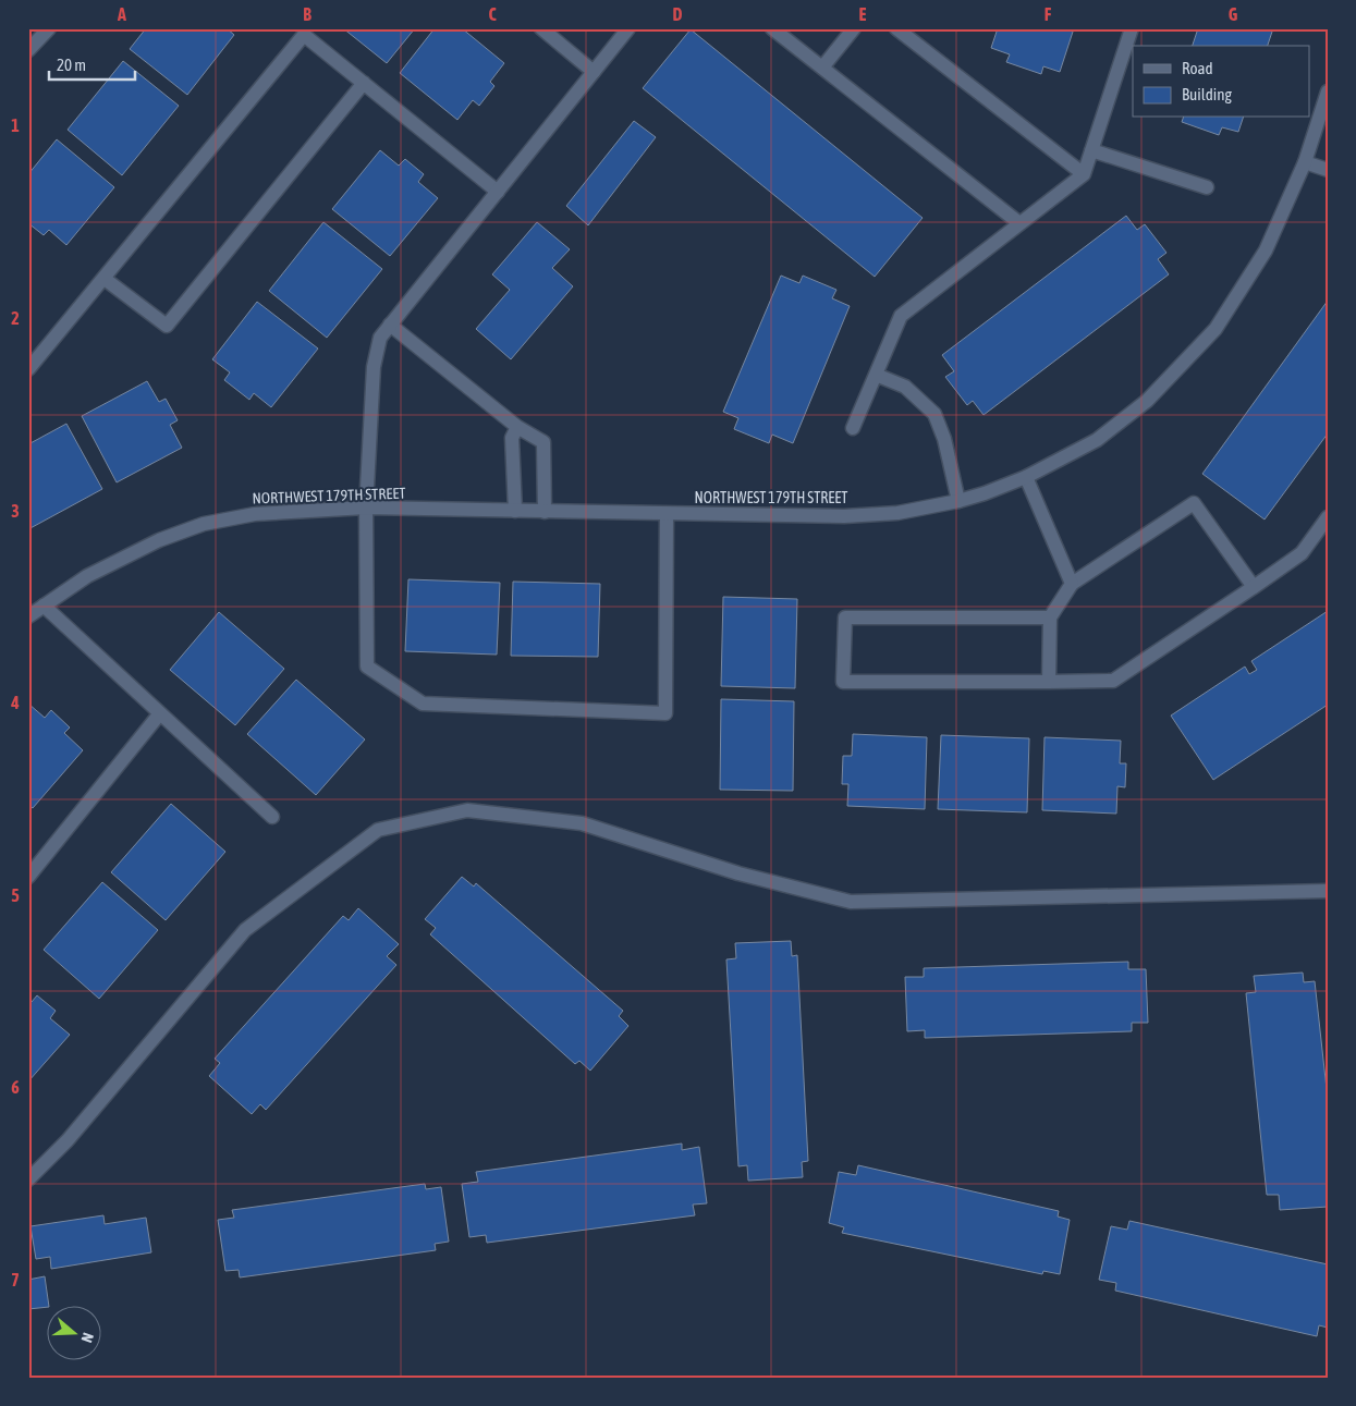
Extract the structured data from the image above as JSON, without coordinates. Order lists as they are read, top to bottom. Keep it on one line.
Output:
{"streets":{"street":["NORTHWEST 179TH STREET"]},"legend":["Road","Building"],"scale_bar":"20 m","north":"right","grid":{"columns":["A","B","C","D","E","F","G"],"rows":["1","2","3","4","5","6","7"]}}
